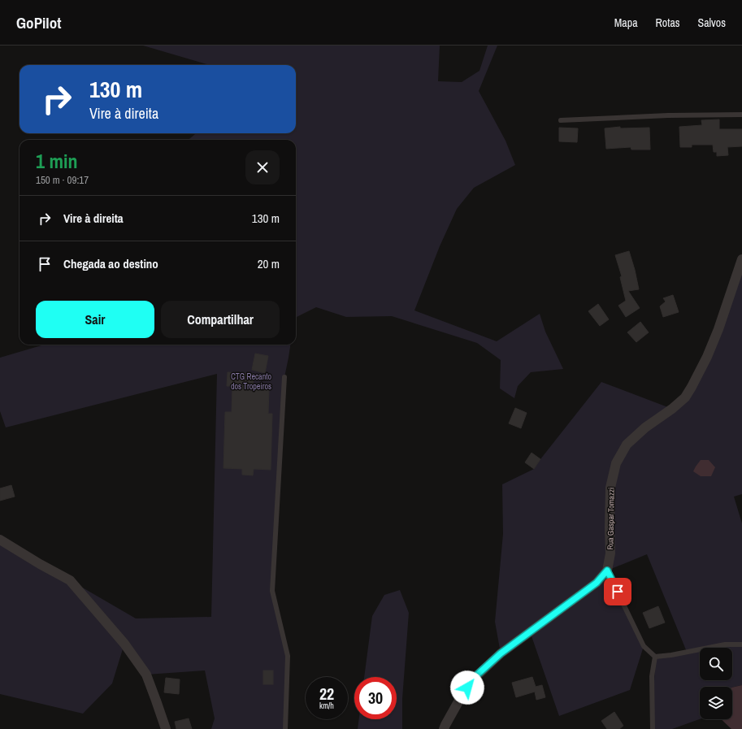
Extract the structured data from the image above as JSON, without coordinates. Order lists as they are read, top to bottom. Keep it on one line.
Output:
{"streets":{"street":["Rua Gaspar Tomazzi"]},"parks":["CTG Recanto dos Tropeiros"],"page":{"header":"GoPilot","nav":["Mapa","Rotas","Salvos"],"turn":["130 m","Vire à direita"],"heading":["1 min","150 m · 09:17"],"list":[{"name":"Vire à direita","value":"130 m"},{"name":"Chegada ao destino","value":"20 m"}],"buttons":["Sair","Compartilhar"],"speed":"22 km/h","limit":"30"}}
